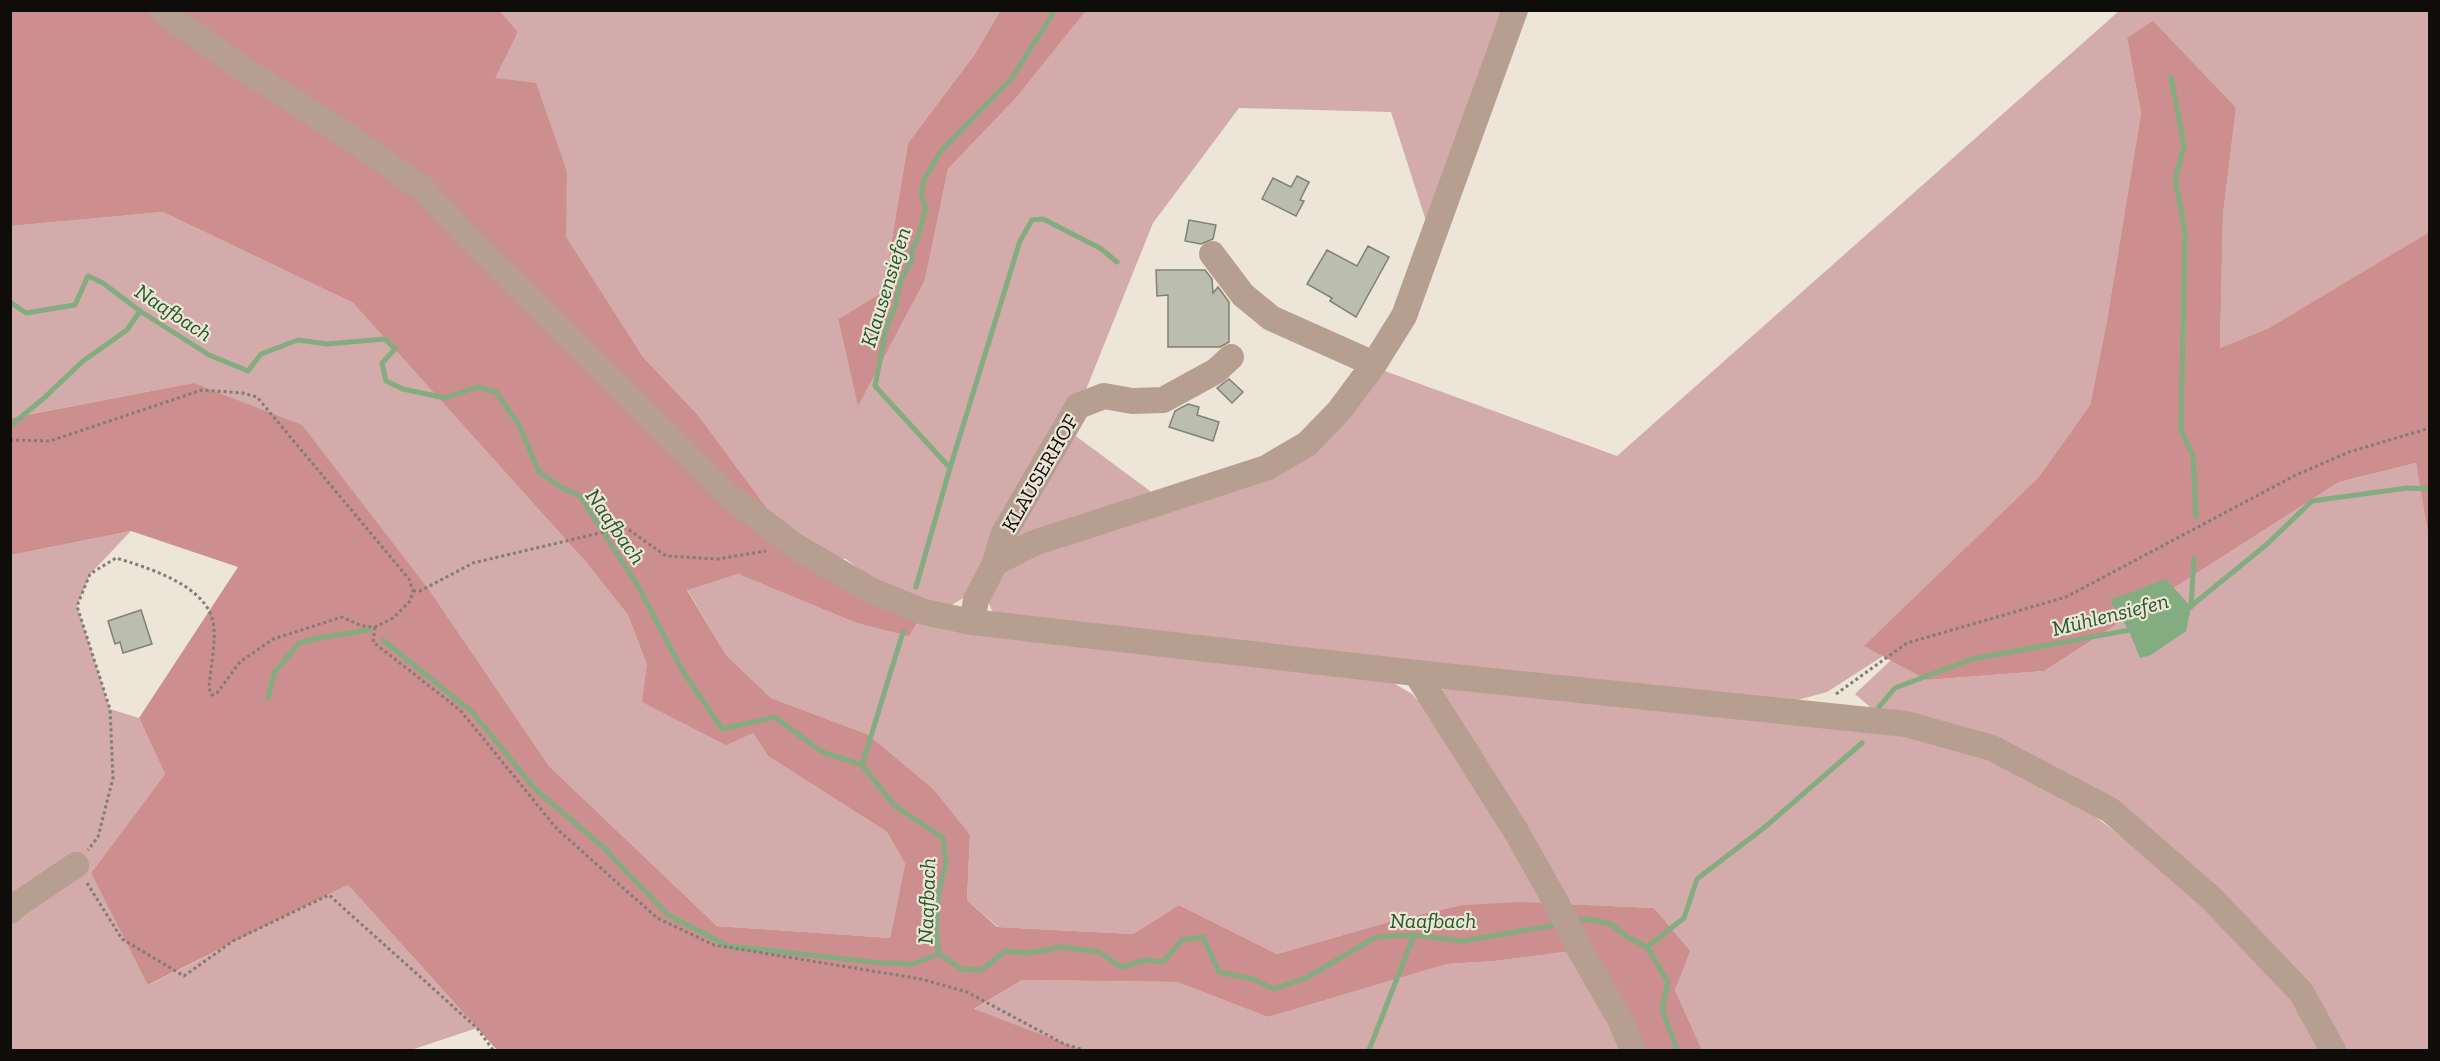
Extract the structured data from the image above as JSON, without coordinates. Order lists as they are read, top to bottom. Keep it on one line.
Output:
{"streets":{"street":["KLAUSERHOF"]},"water":["Klausensiefen","Naafbach","Mühlensiefen"]}
